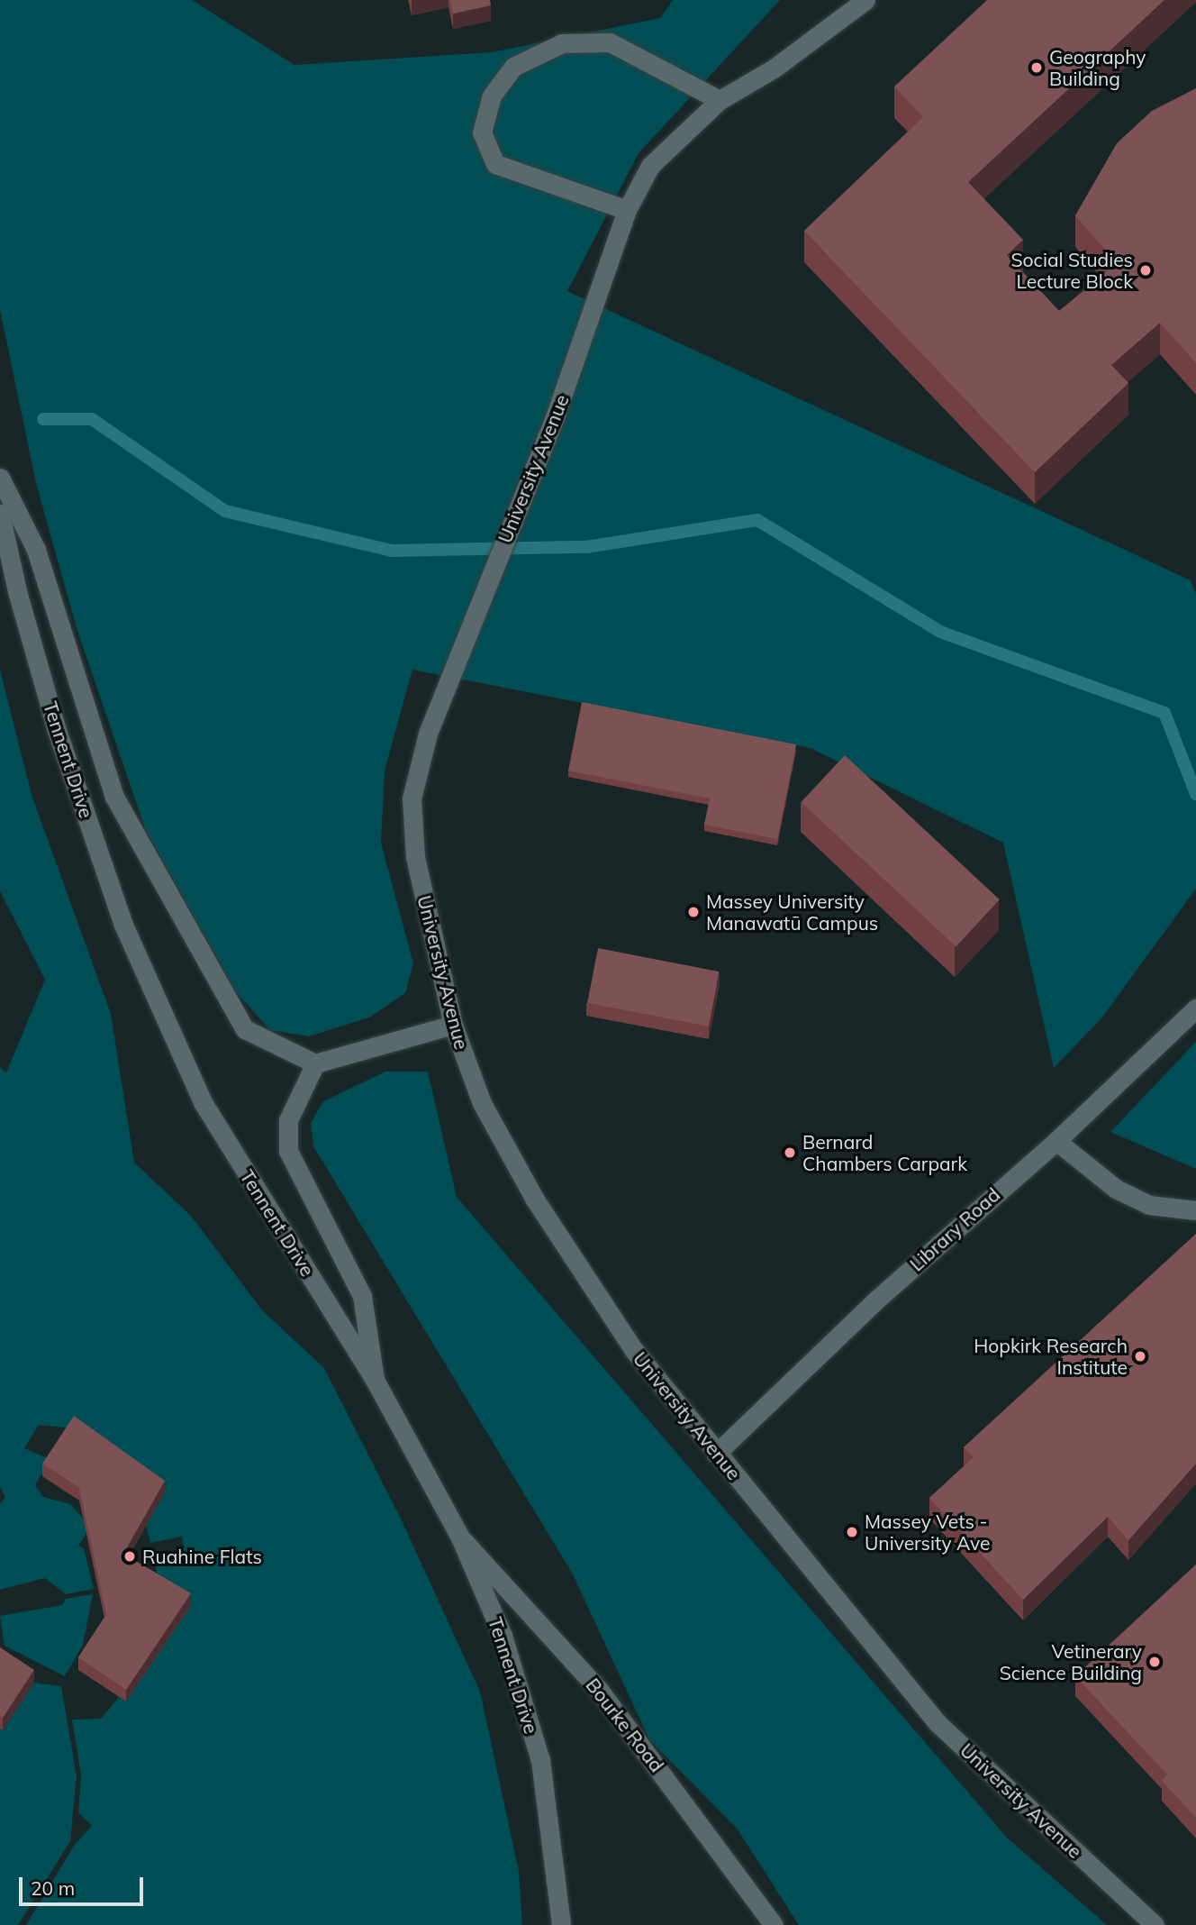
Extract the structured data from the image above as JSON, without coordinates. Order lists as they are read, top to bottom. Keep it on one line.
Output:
{"streets":{"street":["University Avenue","Tennent Drive","Library Road","Bourke Road"]},"crossings":[["University Avenue","Library Road"],["Tennent Drive","Bourke Road"]],"places":["Geography Building","Social Studies Lecture Block","Massey University Manawatū Campus","Bernard Chambers Carpark","Hopkirk Research Institute","Massey Vets - University Ave","Ruahine Flats","Vetinerary Science Building"],"scale_bar":"20 m"}
